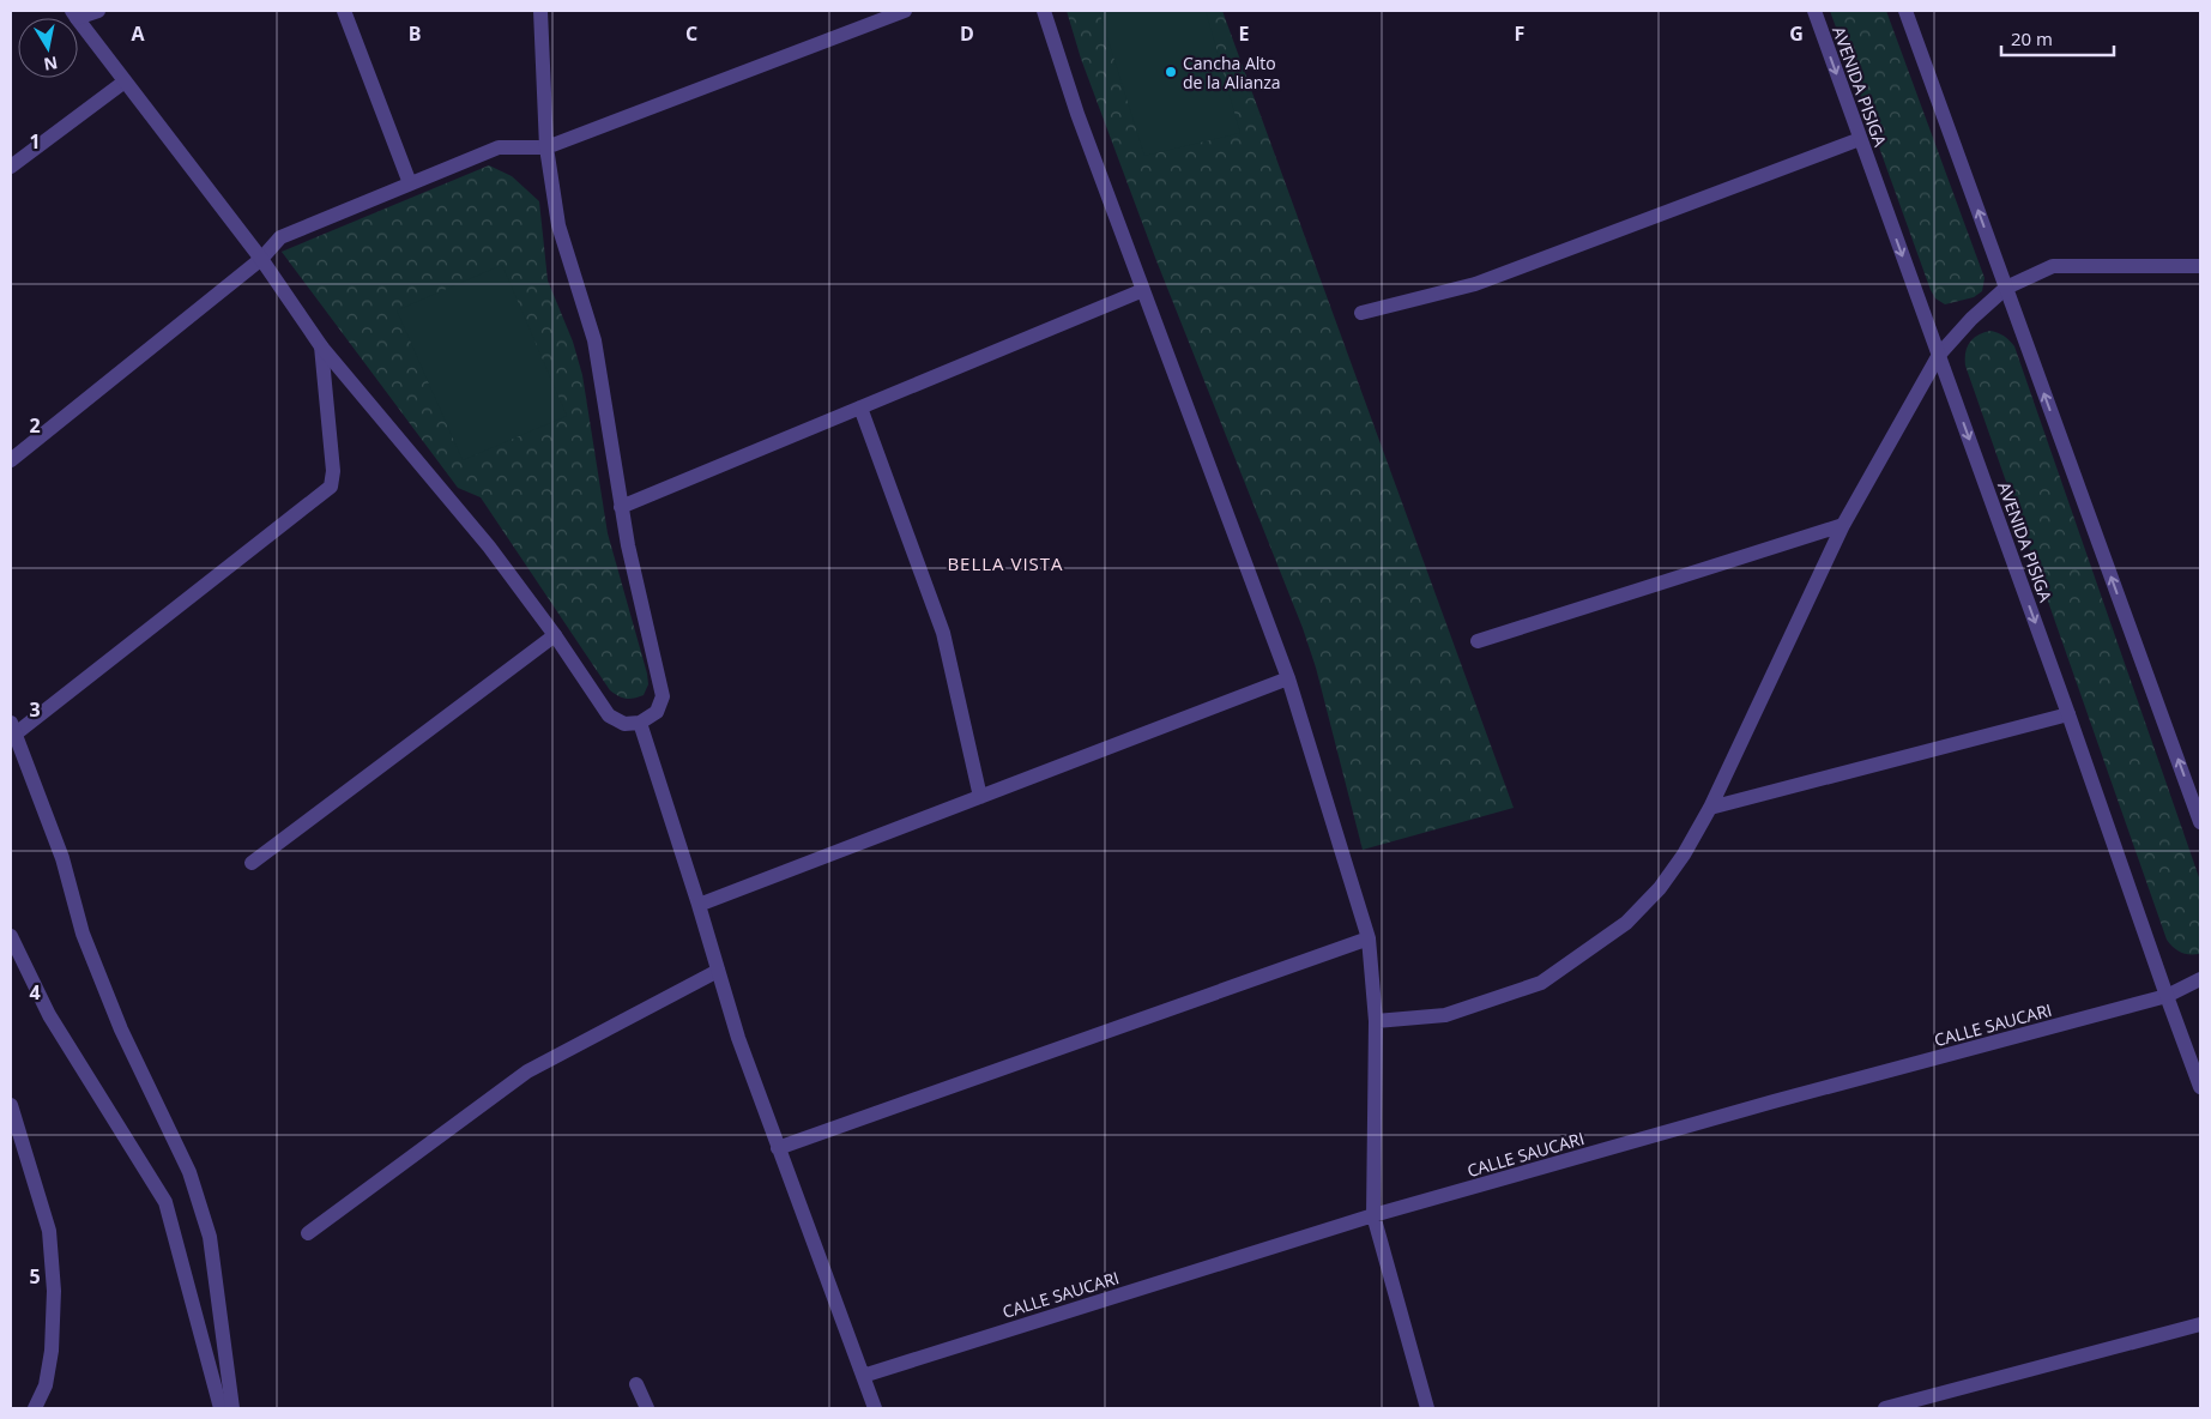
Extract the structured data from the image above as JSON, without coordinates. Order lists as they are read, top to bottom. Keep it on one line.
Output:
{"streets":{"street":["AVENIDA PISIGA","CALLE SAUCARI"]},"crossings":[["AVENIDA PISIGA","CALLE SAUCARI"]],"districts":["BELLA VISTA"],"places":["Cancha Alto de la Alianza"],"scale_bar":"20 m","north":"bottom","grid":{"columns":["A","B","C","D","E","F","G"],"rows":["1","2","3","4","5"]}}
